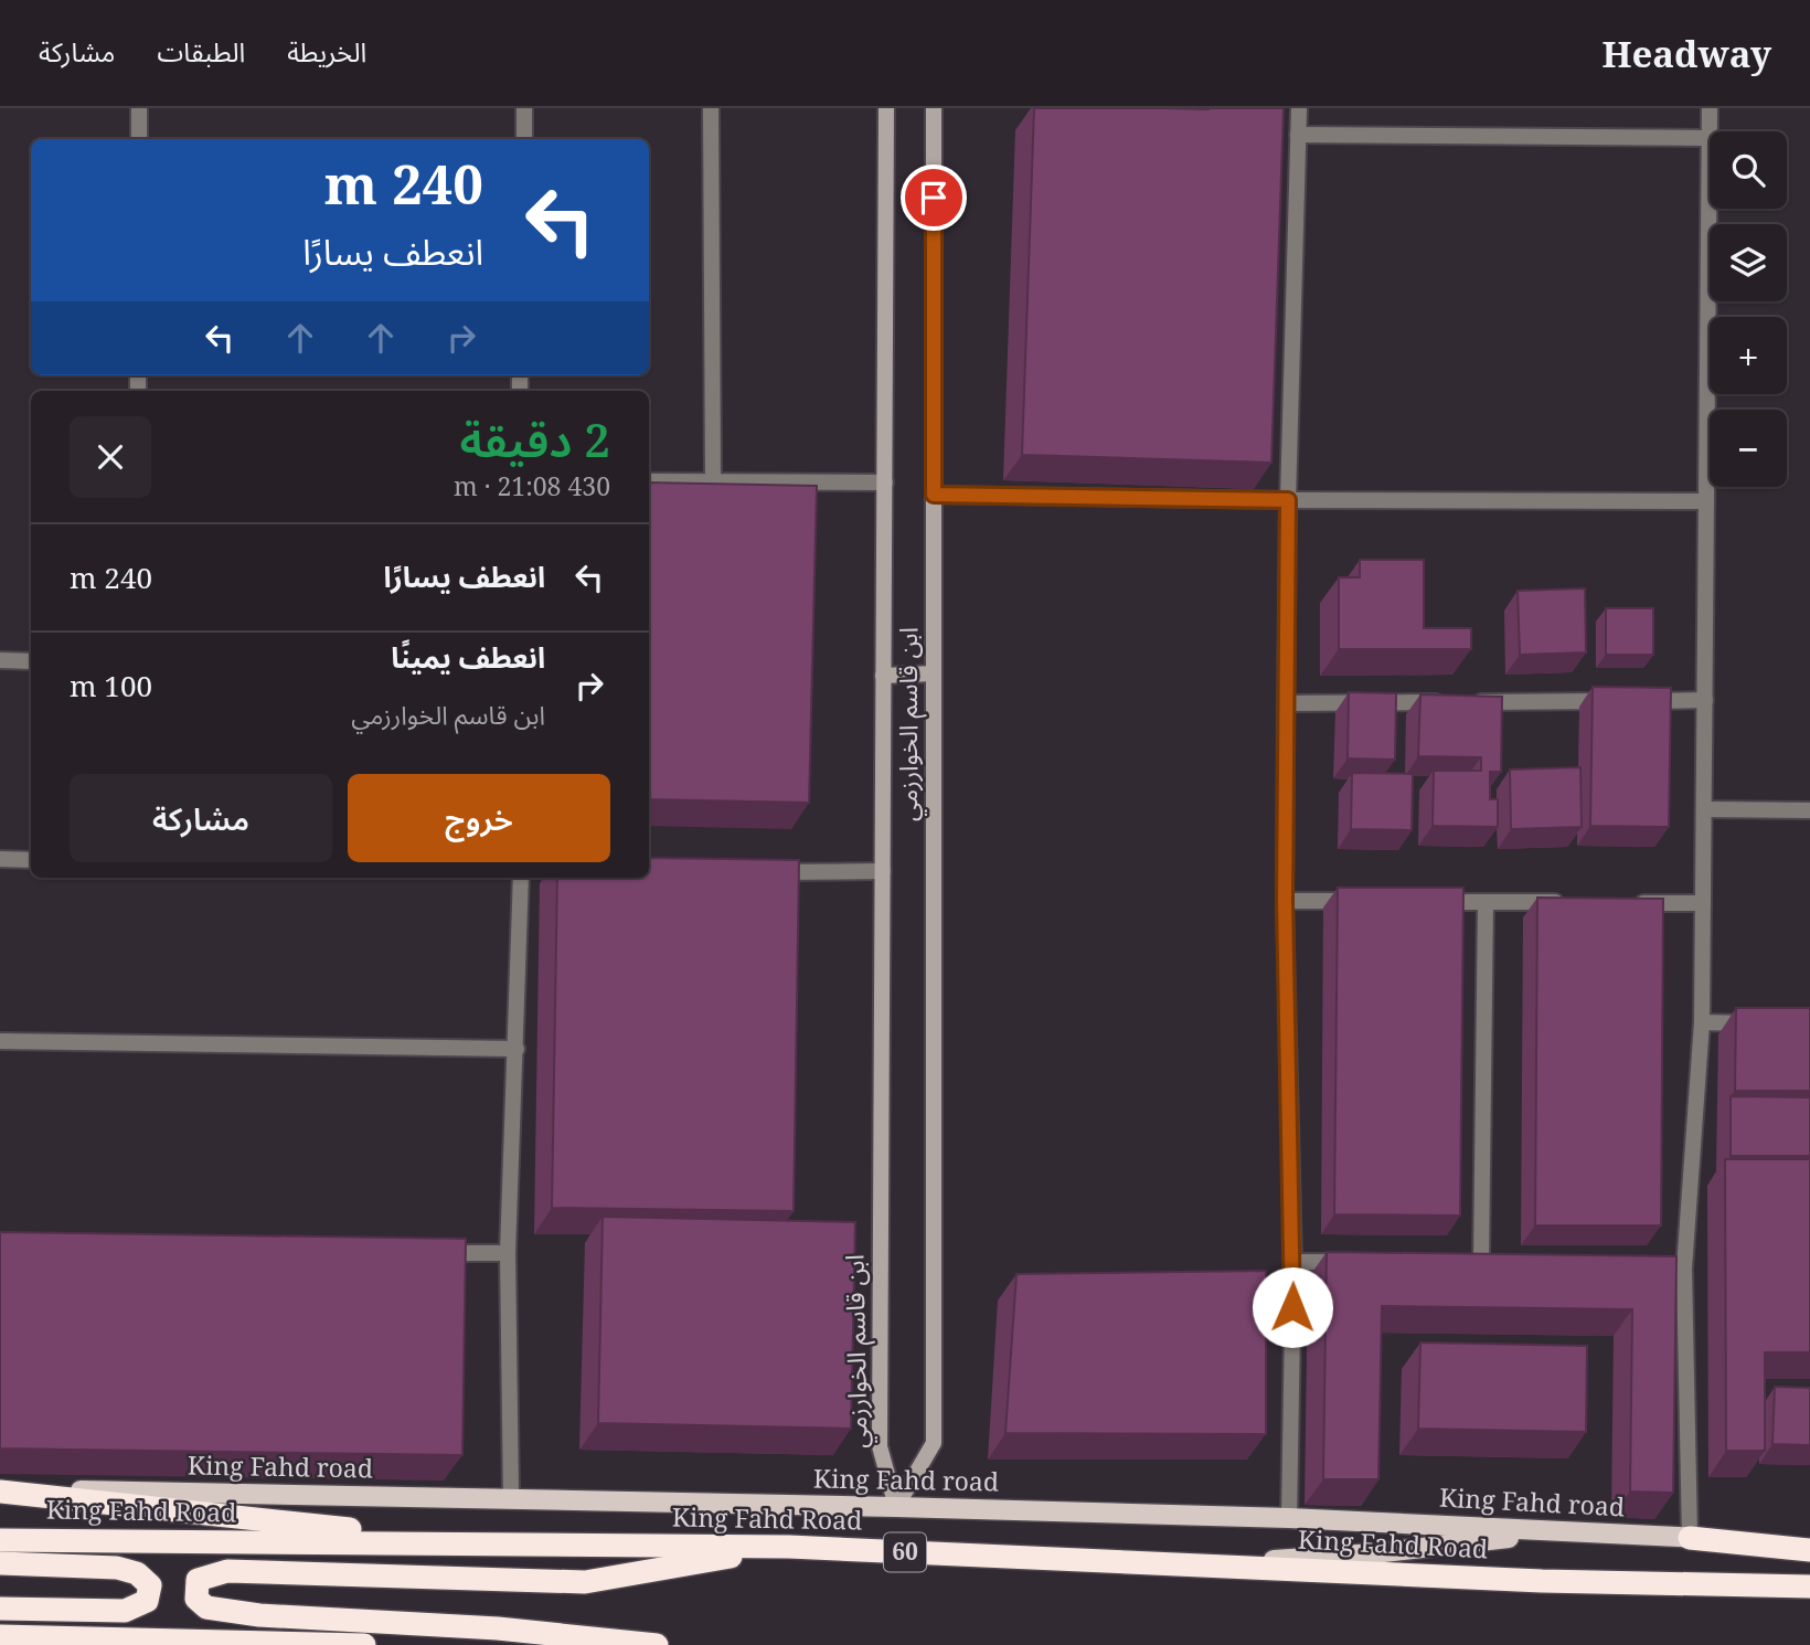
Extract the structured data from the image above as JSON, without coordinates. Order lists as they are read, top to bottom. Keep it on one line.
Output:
{"streets":{"highway":["King Fahd Road","60"],"main road":["King Fahd road"],"street":["ابن قاسم الخوارزمي"]},"crossings":[["ابن قاسم الخوارزمي","King Fahd road"]],"page":{"header":"Headway","nav":["الخريطة","الطبقات","مشاركة"],"map_buttons":["+","−"],"turn":["240 m","انعطف يسارًا"],"heading":["2 دقيقة","430 m · 21:08"],"list":[{"name":"انعطف يسارًا","value":"240 m"},{"name":"انعطف يمينًا","note":"ابن قاسم الخوارزمي","value":"100 m"}],"buttons":["خروج","مشاركة"]}}
